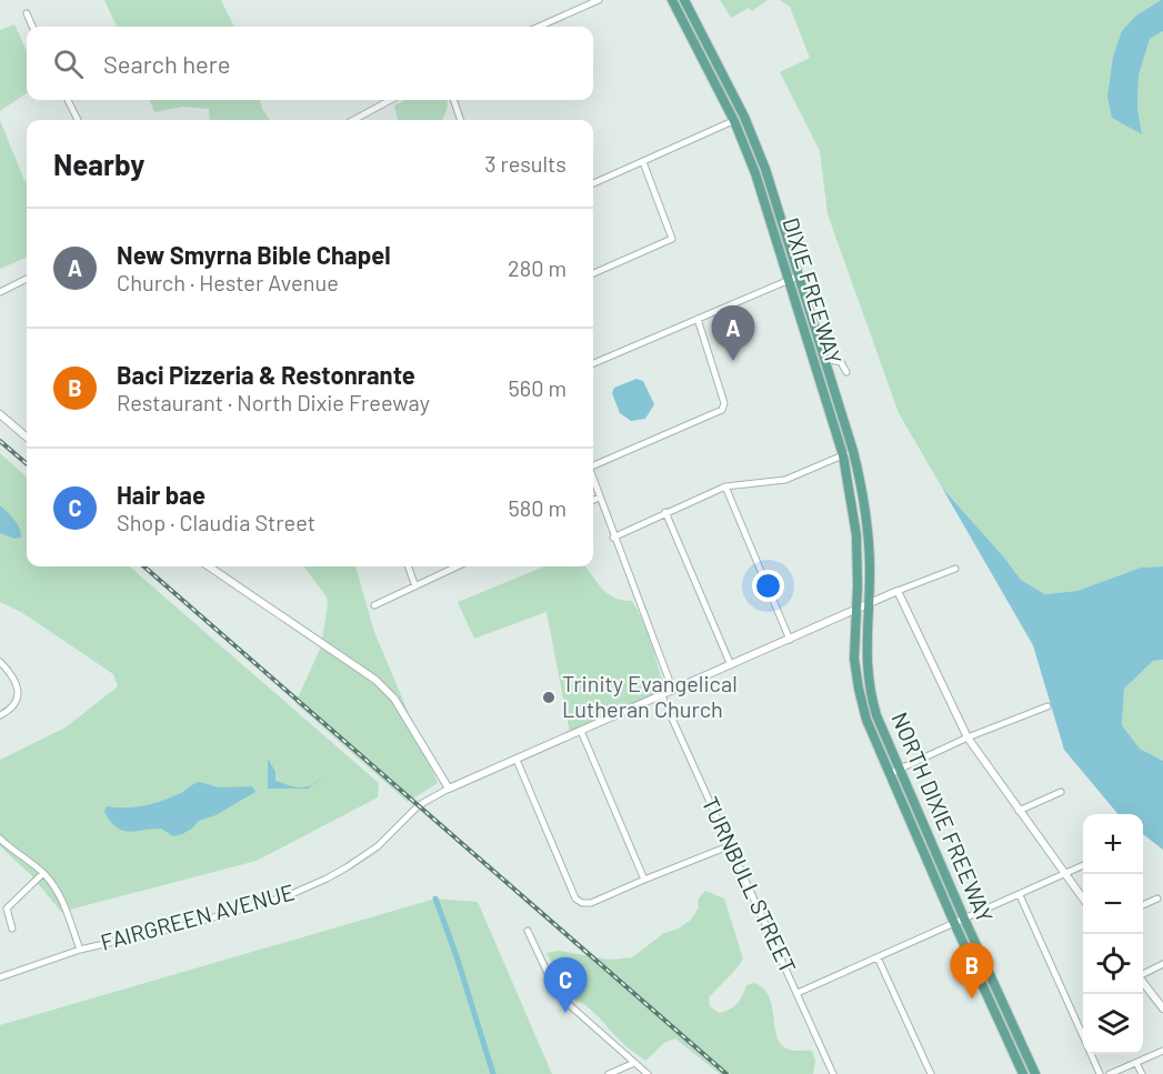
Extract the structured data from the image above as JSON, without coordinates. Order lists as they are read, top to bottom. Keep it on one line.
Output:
{"streets":{"main road":["DIXIE FREEWAY","NORTH DIXIE FREEWAY"],"street":["TURNBULL STREET","FAIRGREEN AVENUE"]},"crossings":[["DIXIE FREEWAY","NORTH DIXIE FREEWAY"]],"places":["Trinity Evangelical Lutheran Church"],"page":{"search":"Search here","heading":["Nearby","3 results"],"list":[{"mark":"A","name":"New Smyrna Bible Chapel","note":"Church · Hester Avenue","value":"280 m"},{"mark":"B","name":"Baci Pizzeria & Restonrante","note":"Restaurant · North Dixie Freeway","value":"560 m"},{"mark":"C","name":"Hair bae","note":"Shop · Claudia Street","value":"580 m"}],"pins":["A","B","C"],"map_buttons":["+","−"]}}
